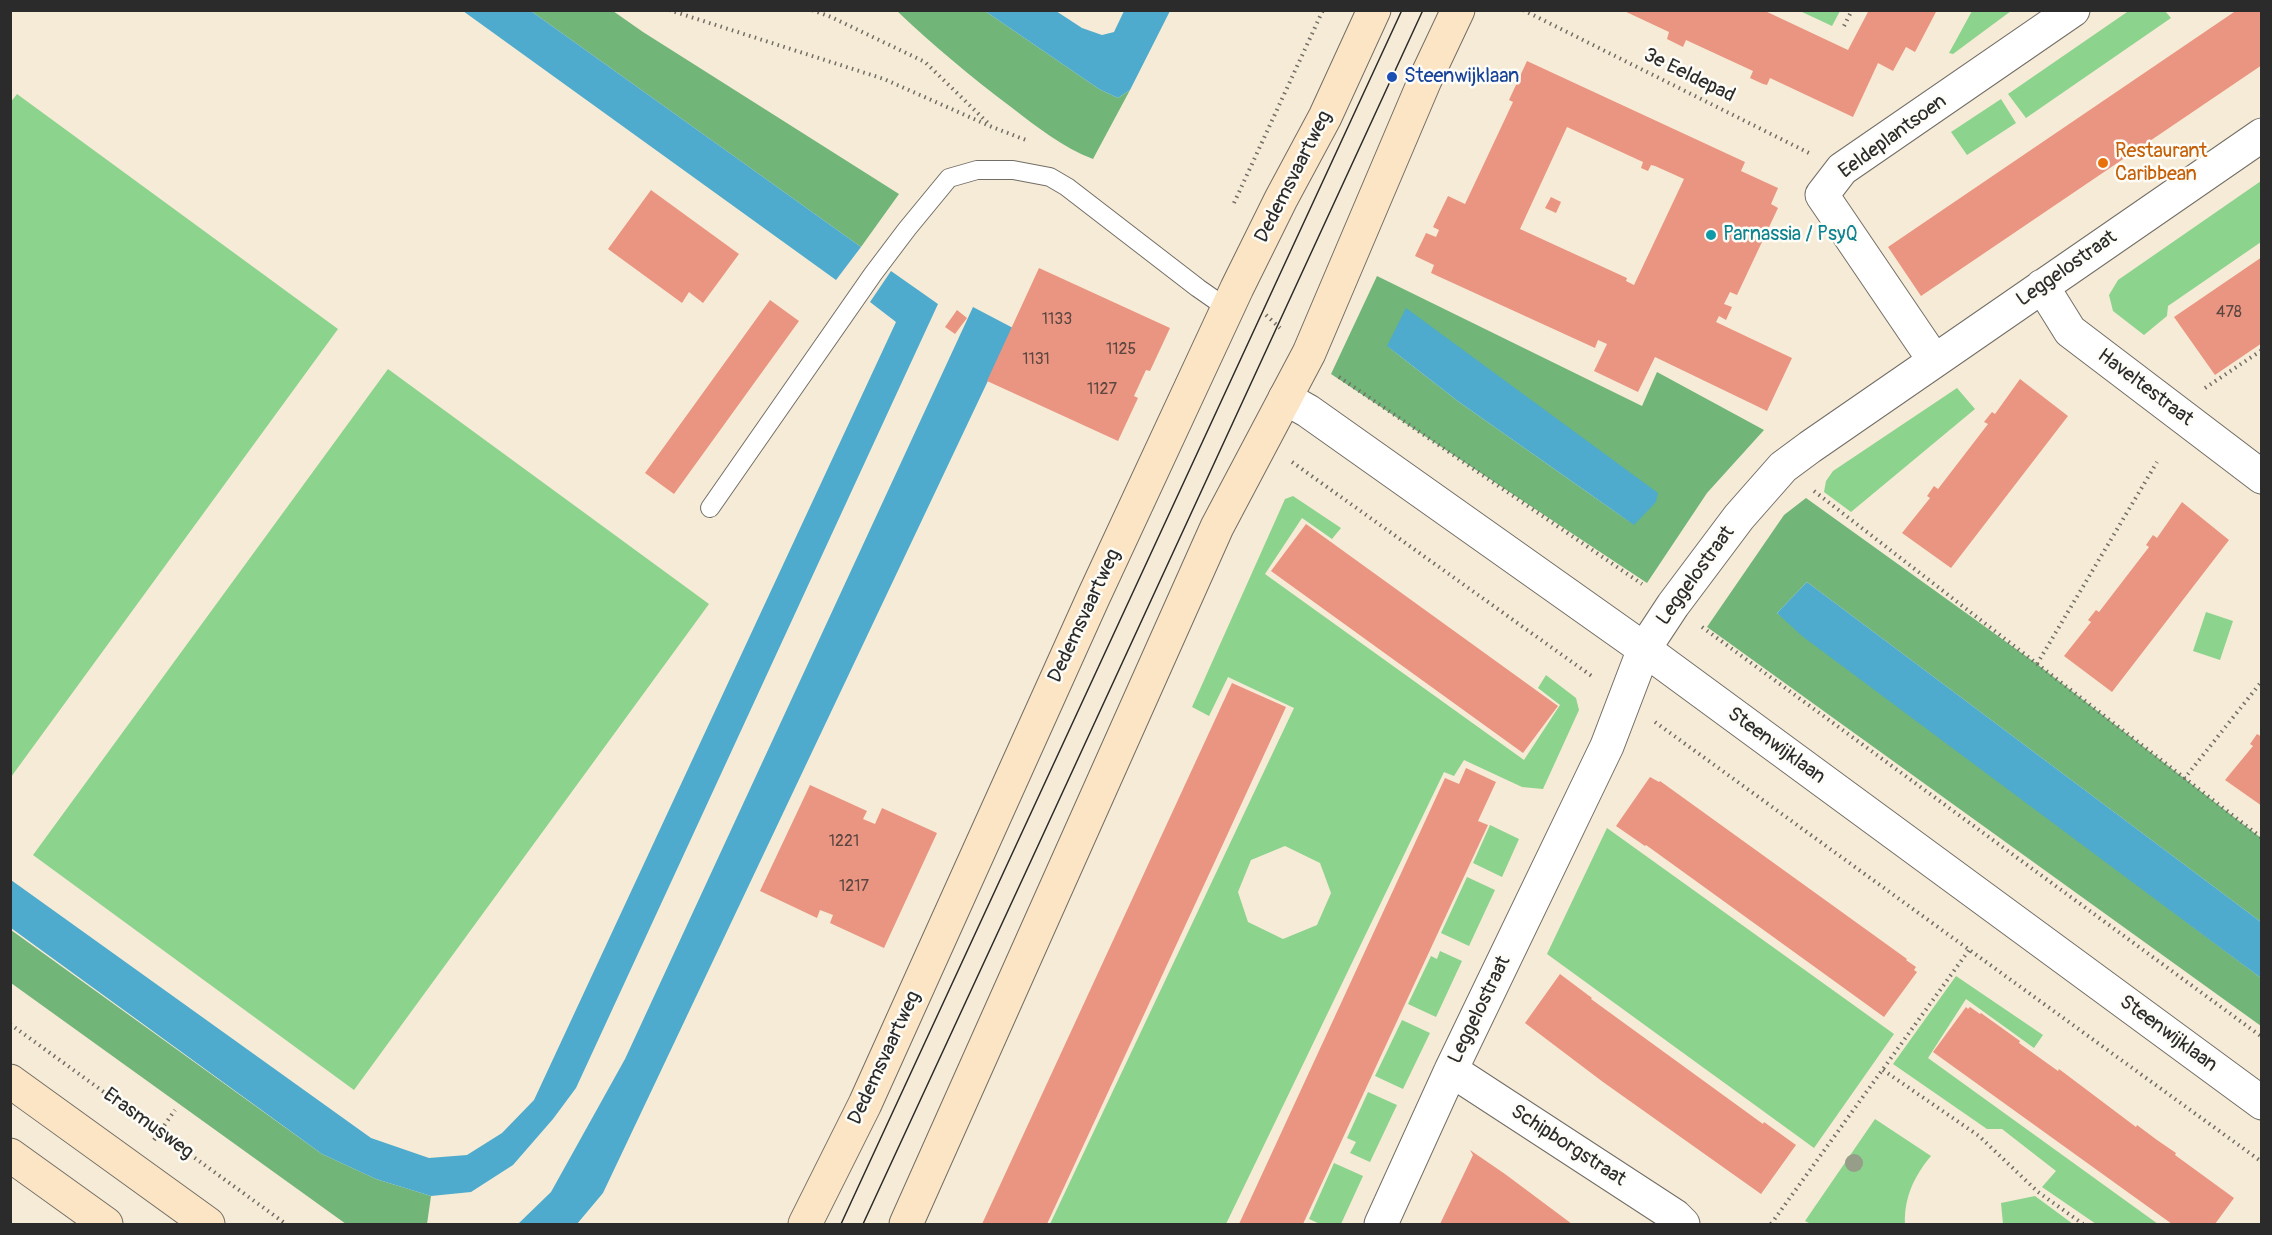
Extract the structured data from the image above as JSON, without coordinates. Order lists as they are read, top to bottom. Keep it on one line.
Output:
{"streets":{"street":["Eeldeplantsoen","Dedemsvaartweg","Leggelostraat","Haveltestraat","Steenwijklaan","Schipborgstraat"],"path":["3e Eeldepad","Erasmusweg"]},"crossings":[["3e Eeldepad","Eeldeplantsoen"],["Eeldeplantsoen","Leggelostraat"],["Leggelostraat","Haveltestraat"],["Leggelostraat","Steenwijklaan"],["Leggelostraat","Schipborgstraat"]],"places":["Steenwijklaan","Restaurant Caribbean","Parnassia / PsyQ"],"house_numbers":["478","1133","1125","1131","1127","1221","1217"]}
